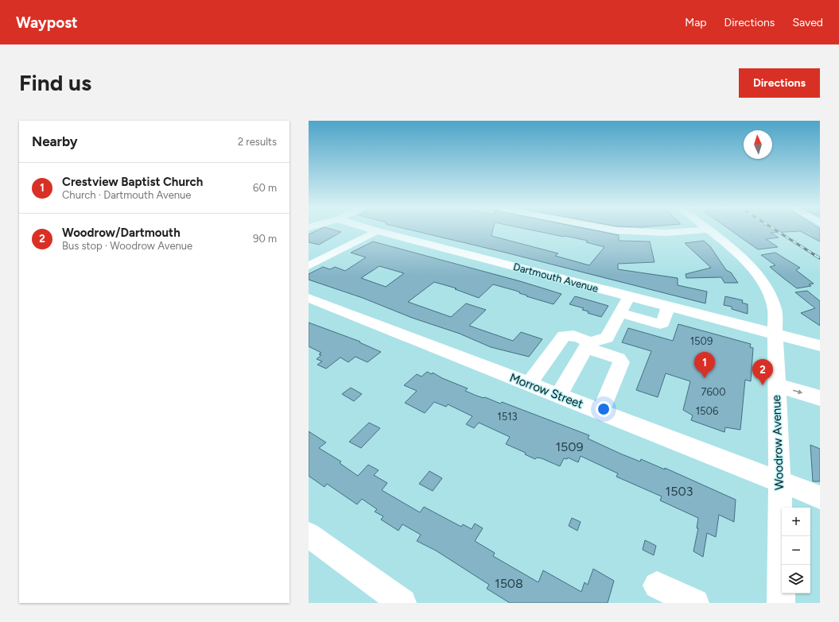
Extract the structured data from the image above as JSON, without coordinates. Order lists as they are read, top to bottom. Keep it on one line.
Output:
{"streets":{"street":["Dartmouth Avenue","Morrow Street","Woodrow Avenue"]},"crossings":[["Dartmouth Avenue","Woodrow Avenue"],["Morrow Street","Woodrow Avenue"]],"house_numbers":["1509","7600","1506","1513","1509","1503","1508"],"north":"top","page":{"header":"Waypost","nav":["Map","Directions","Saved"],"buttons":"Directions","title":"Find us","heading":["Nearby","2 results"],"list":[{"mark":"1","name":"Crestview Baptist Church","note":"Church · Dartmouth Avenue","value":"60 m"},{"mark":"2","name":"Woodrow/Dartmouth","note":"Bus stop · Woodrow Avenue","value":"90 m"}],"pins":["1","2"],"map_buttons":["+","−"]}}
